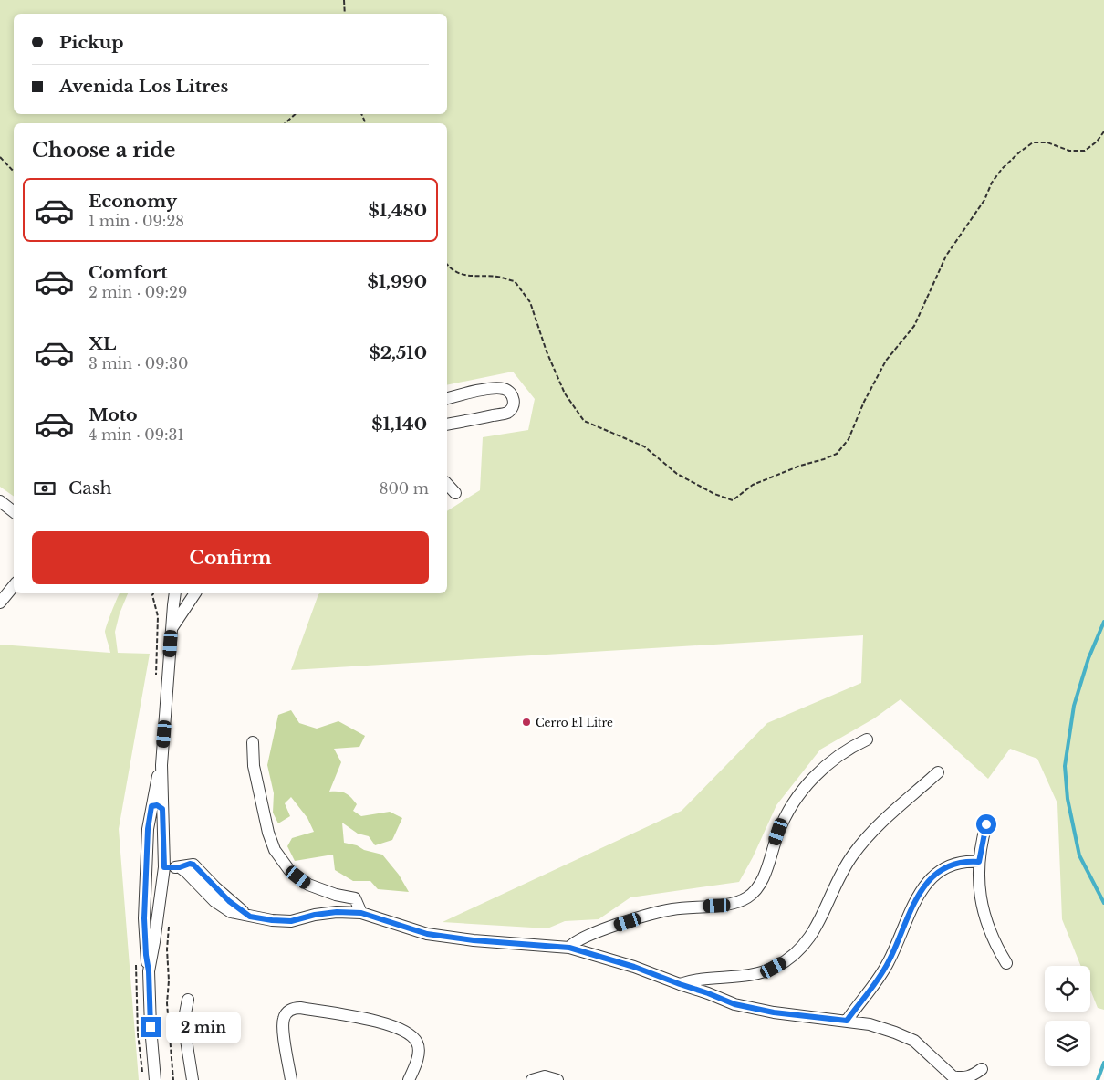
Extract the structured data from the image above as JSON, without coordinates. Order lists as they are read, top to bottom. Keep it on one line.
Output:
{"places":["Cerro El Litre"],"page":{"banner":["Pickup","Avenida Los Litres"],"heading":"Choose a ride","list":[{"name":"Economy","note":"1 min · 09:28","value":"$1,480"},{"name":"Comfort","note":"2 min · 09:29","value":"$1,990"},{"name":"XL","note":"3 min · 09:30","value":"$2,510"},{"name":"Moto","note":"4 min · 09:31","value":"$1,140"}],"pay":["Cash","800 m"],"buttons":"Confirm","bubble":"2 min"}}
